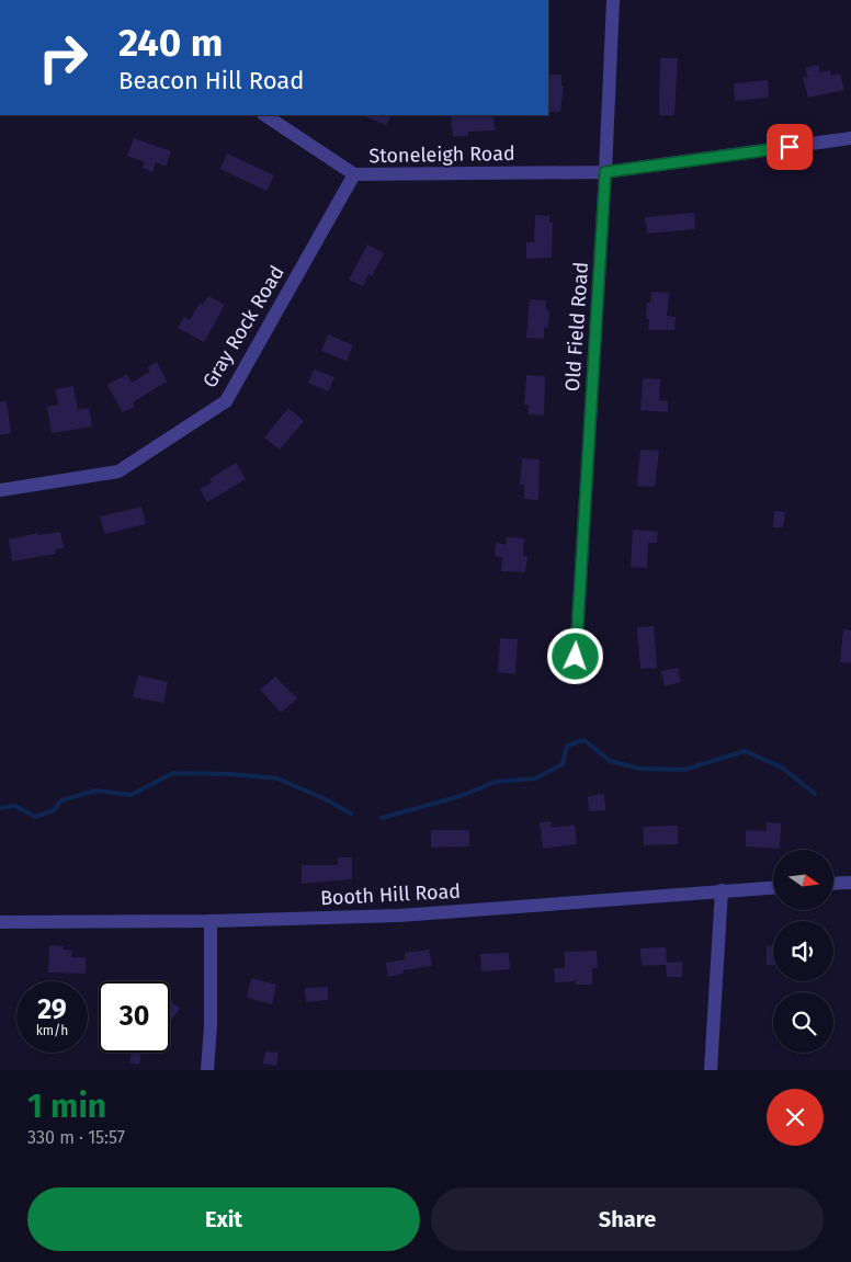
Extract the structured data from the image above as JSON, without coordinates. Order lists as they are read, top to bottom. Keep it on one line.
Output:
{"streets":{"street":["Stoneleigh Road","Gray Rock Road","Old Field Road","Booth Hill Road"]},"crossings":[["Stoneleigh Road","Gray Rock Road"],["Stoneleigh Road","Old Field Road"]],"north":"right","page":{"turn":["240 m","Beacon Hill Road"],"speed":"29 km/h","limit":"30","heading":["1 min","330 m · 15:57"],"buttons":["Exit","Share"]}}
